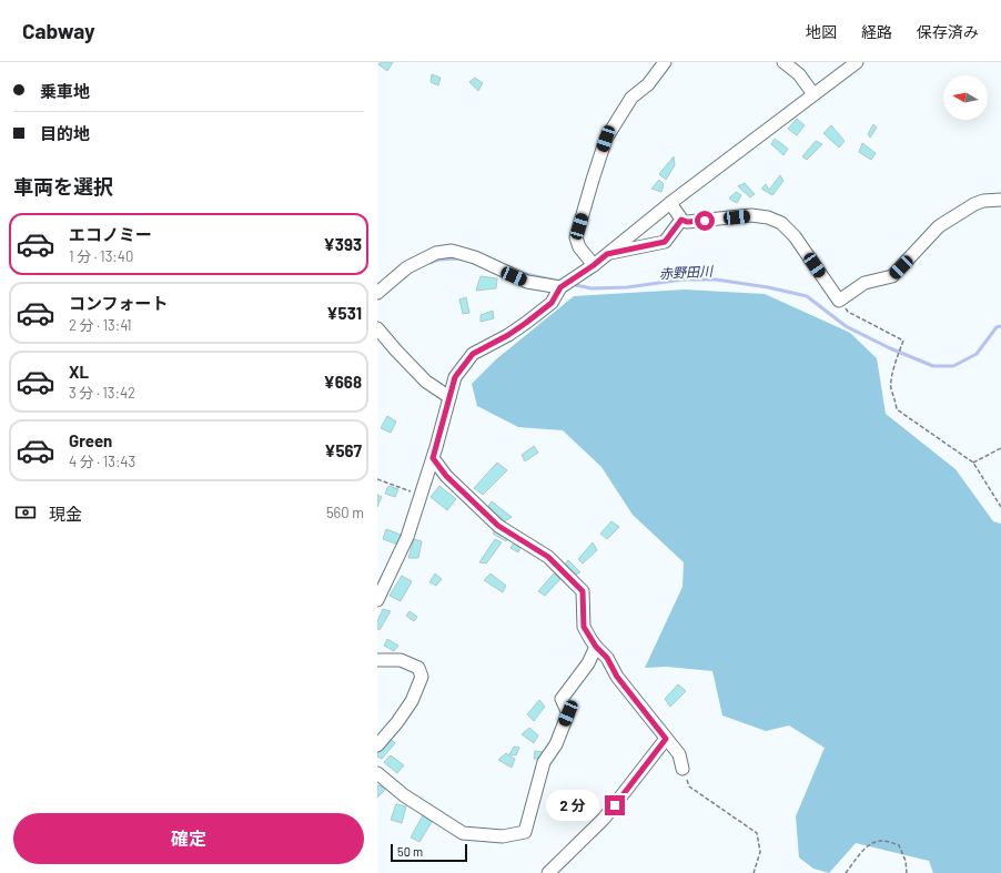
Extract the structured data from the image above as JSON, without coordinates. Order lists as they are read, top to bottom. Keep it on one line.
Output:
{"water":["赤野田川"],"scale_bar":"50 m","north":"left","page":{"header":"Cabway","nav":["地図","経路","保存済み"],"banner":["乗車地","目的地"],"heading":"車両を選択","list":[{"name":"エコノミー","note":"1 分 · 13:40","value":"¥393"},{"name":"コンフォート","note":"2 分 · 13:41","value":"¥531"},{"name":"XL","note":"3 分 · 13:42","value":"¥668"},{"name":"Green","note":"4 分 · 13:43","value":"¥567"}],"pay":["現金","560 m"],"bubble":"2 分","buttons":"確定","scale":"50 m"}}
